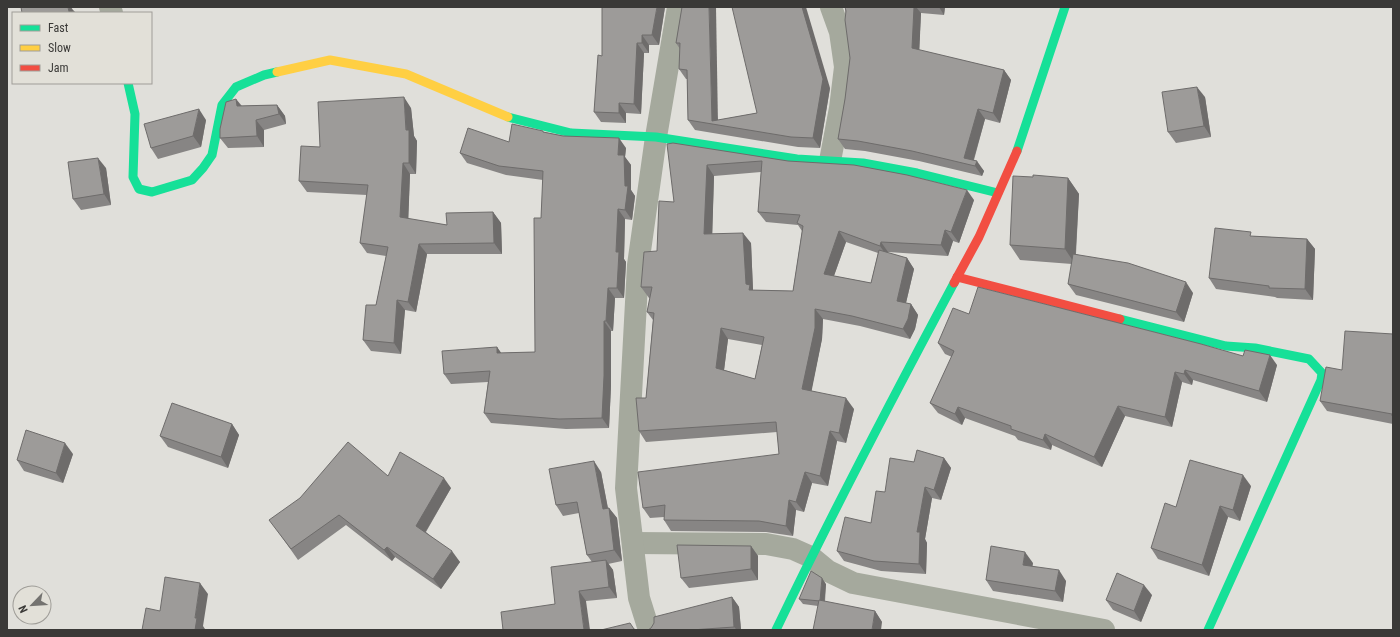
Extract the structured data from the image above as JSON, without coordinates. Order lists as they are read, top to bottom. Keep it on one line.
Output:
{"legend":["Fast","Slow","Jam"],"north":"bottom left"}
